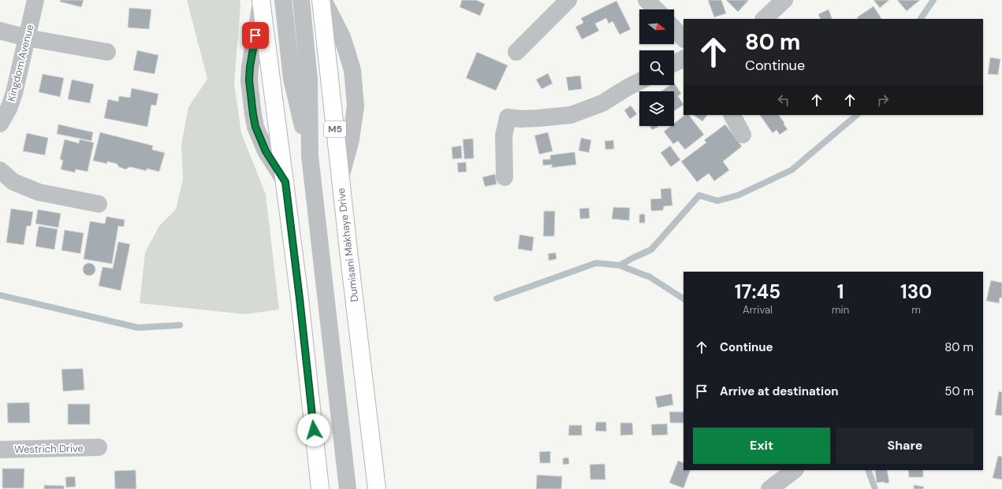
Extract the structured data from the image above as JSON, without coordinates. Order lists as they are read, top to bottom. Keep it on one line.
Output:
{"streets":{"main road":["M5","Dumisani Makhaye Drive"],"street":["Kingdom Avenue","Westrich Drive"]},"north":"right","page":{"turn":["80 m","Continue"],"eta":["17:45","Arrival","1","min","130","m"],"list":[{"name":"Continue","value":"80 m"},{"name":"Arrive at destination","value":"50 m"}],"buttons":["Exit","Share"]}}
